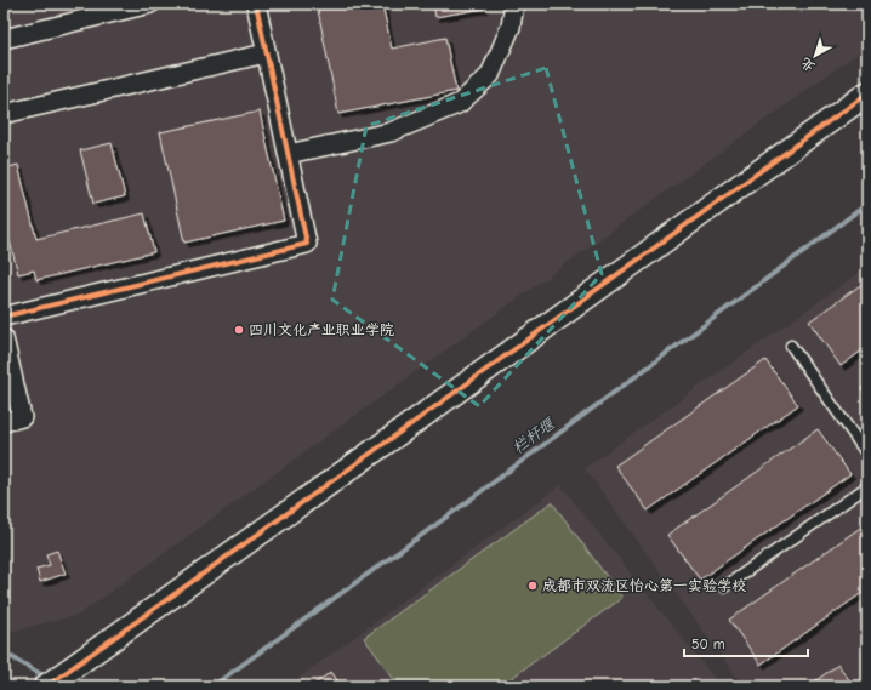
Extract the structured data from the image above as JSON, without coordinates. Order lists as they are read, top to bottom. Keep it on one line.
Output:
{"water":["栏杆堰"],"places":["四川文化产业职业学院","成都市双流区怡心第一实验学校"],"scale_bar":"50 m","north":"bottom left"}
